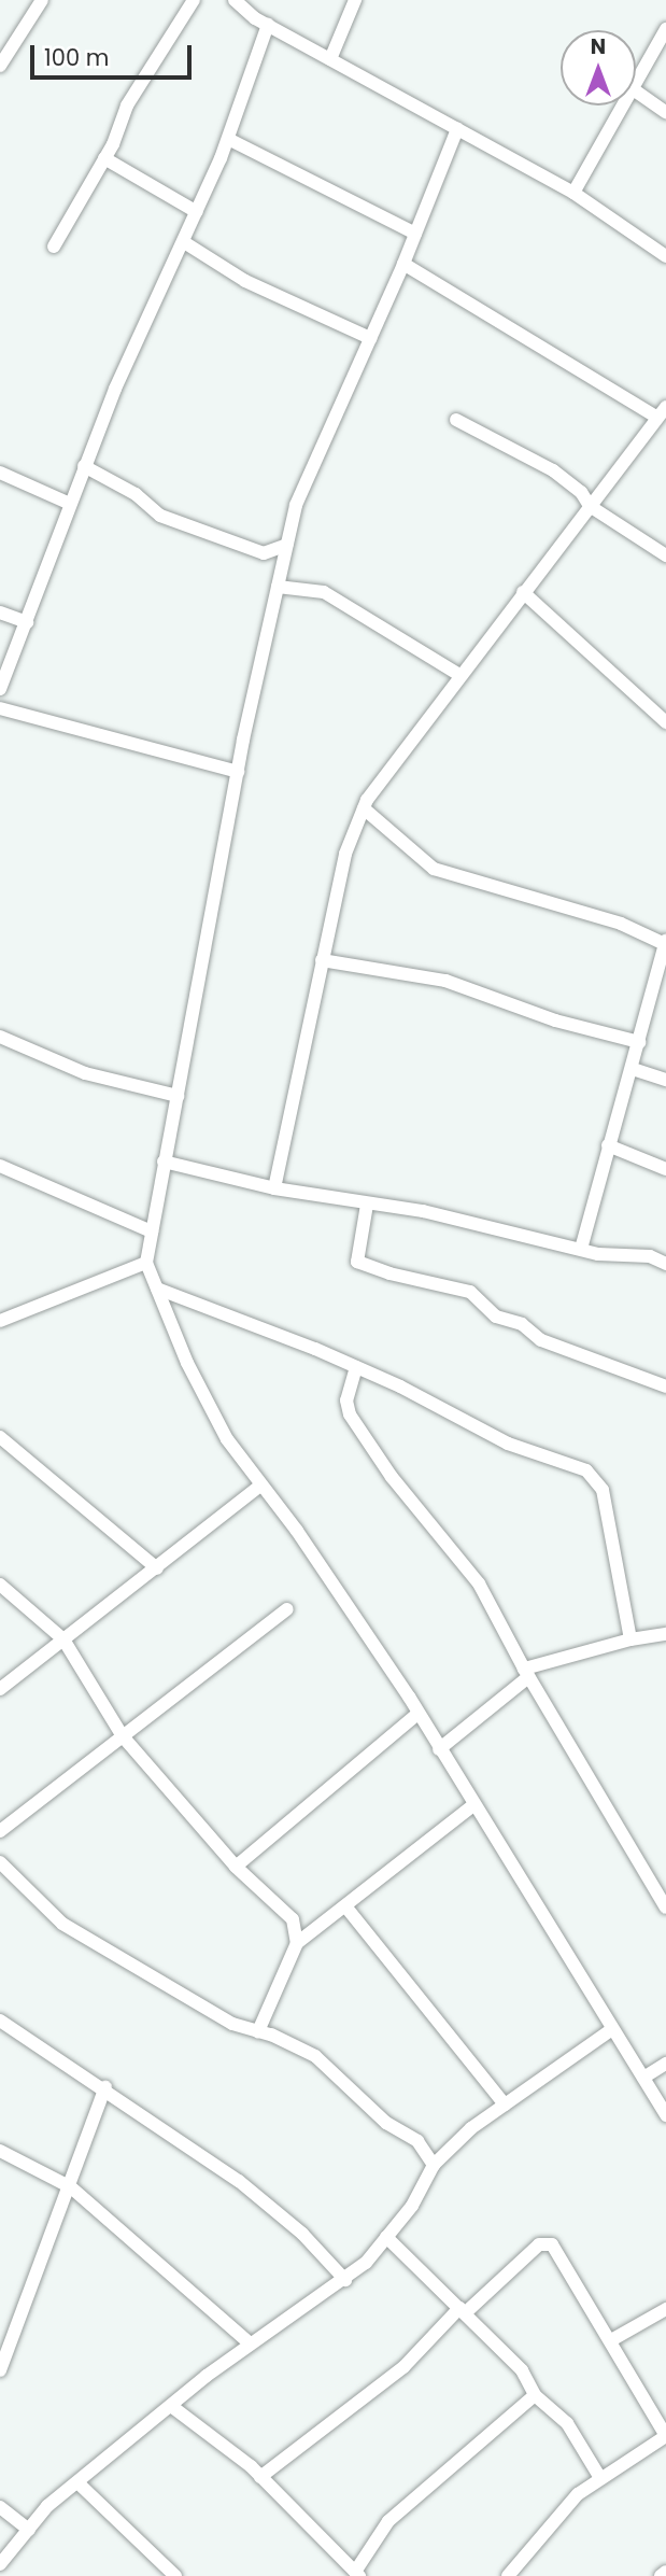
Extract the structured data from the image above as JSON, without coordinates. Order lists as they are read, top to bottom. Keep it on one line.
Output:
{"scale_bar":"100 m","north":"top"}
